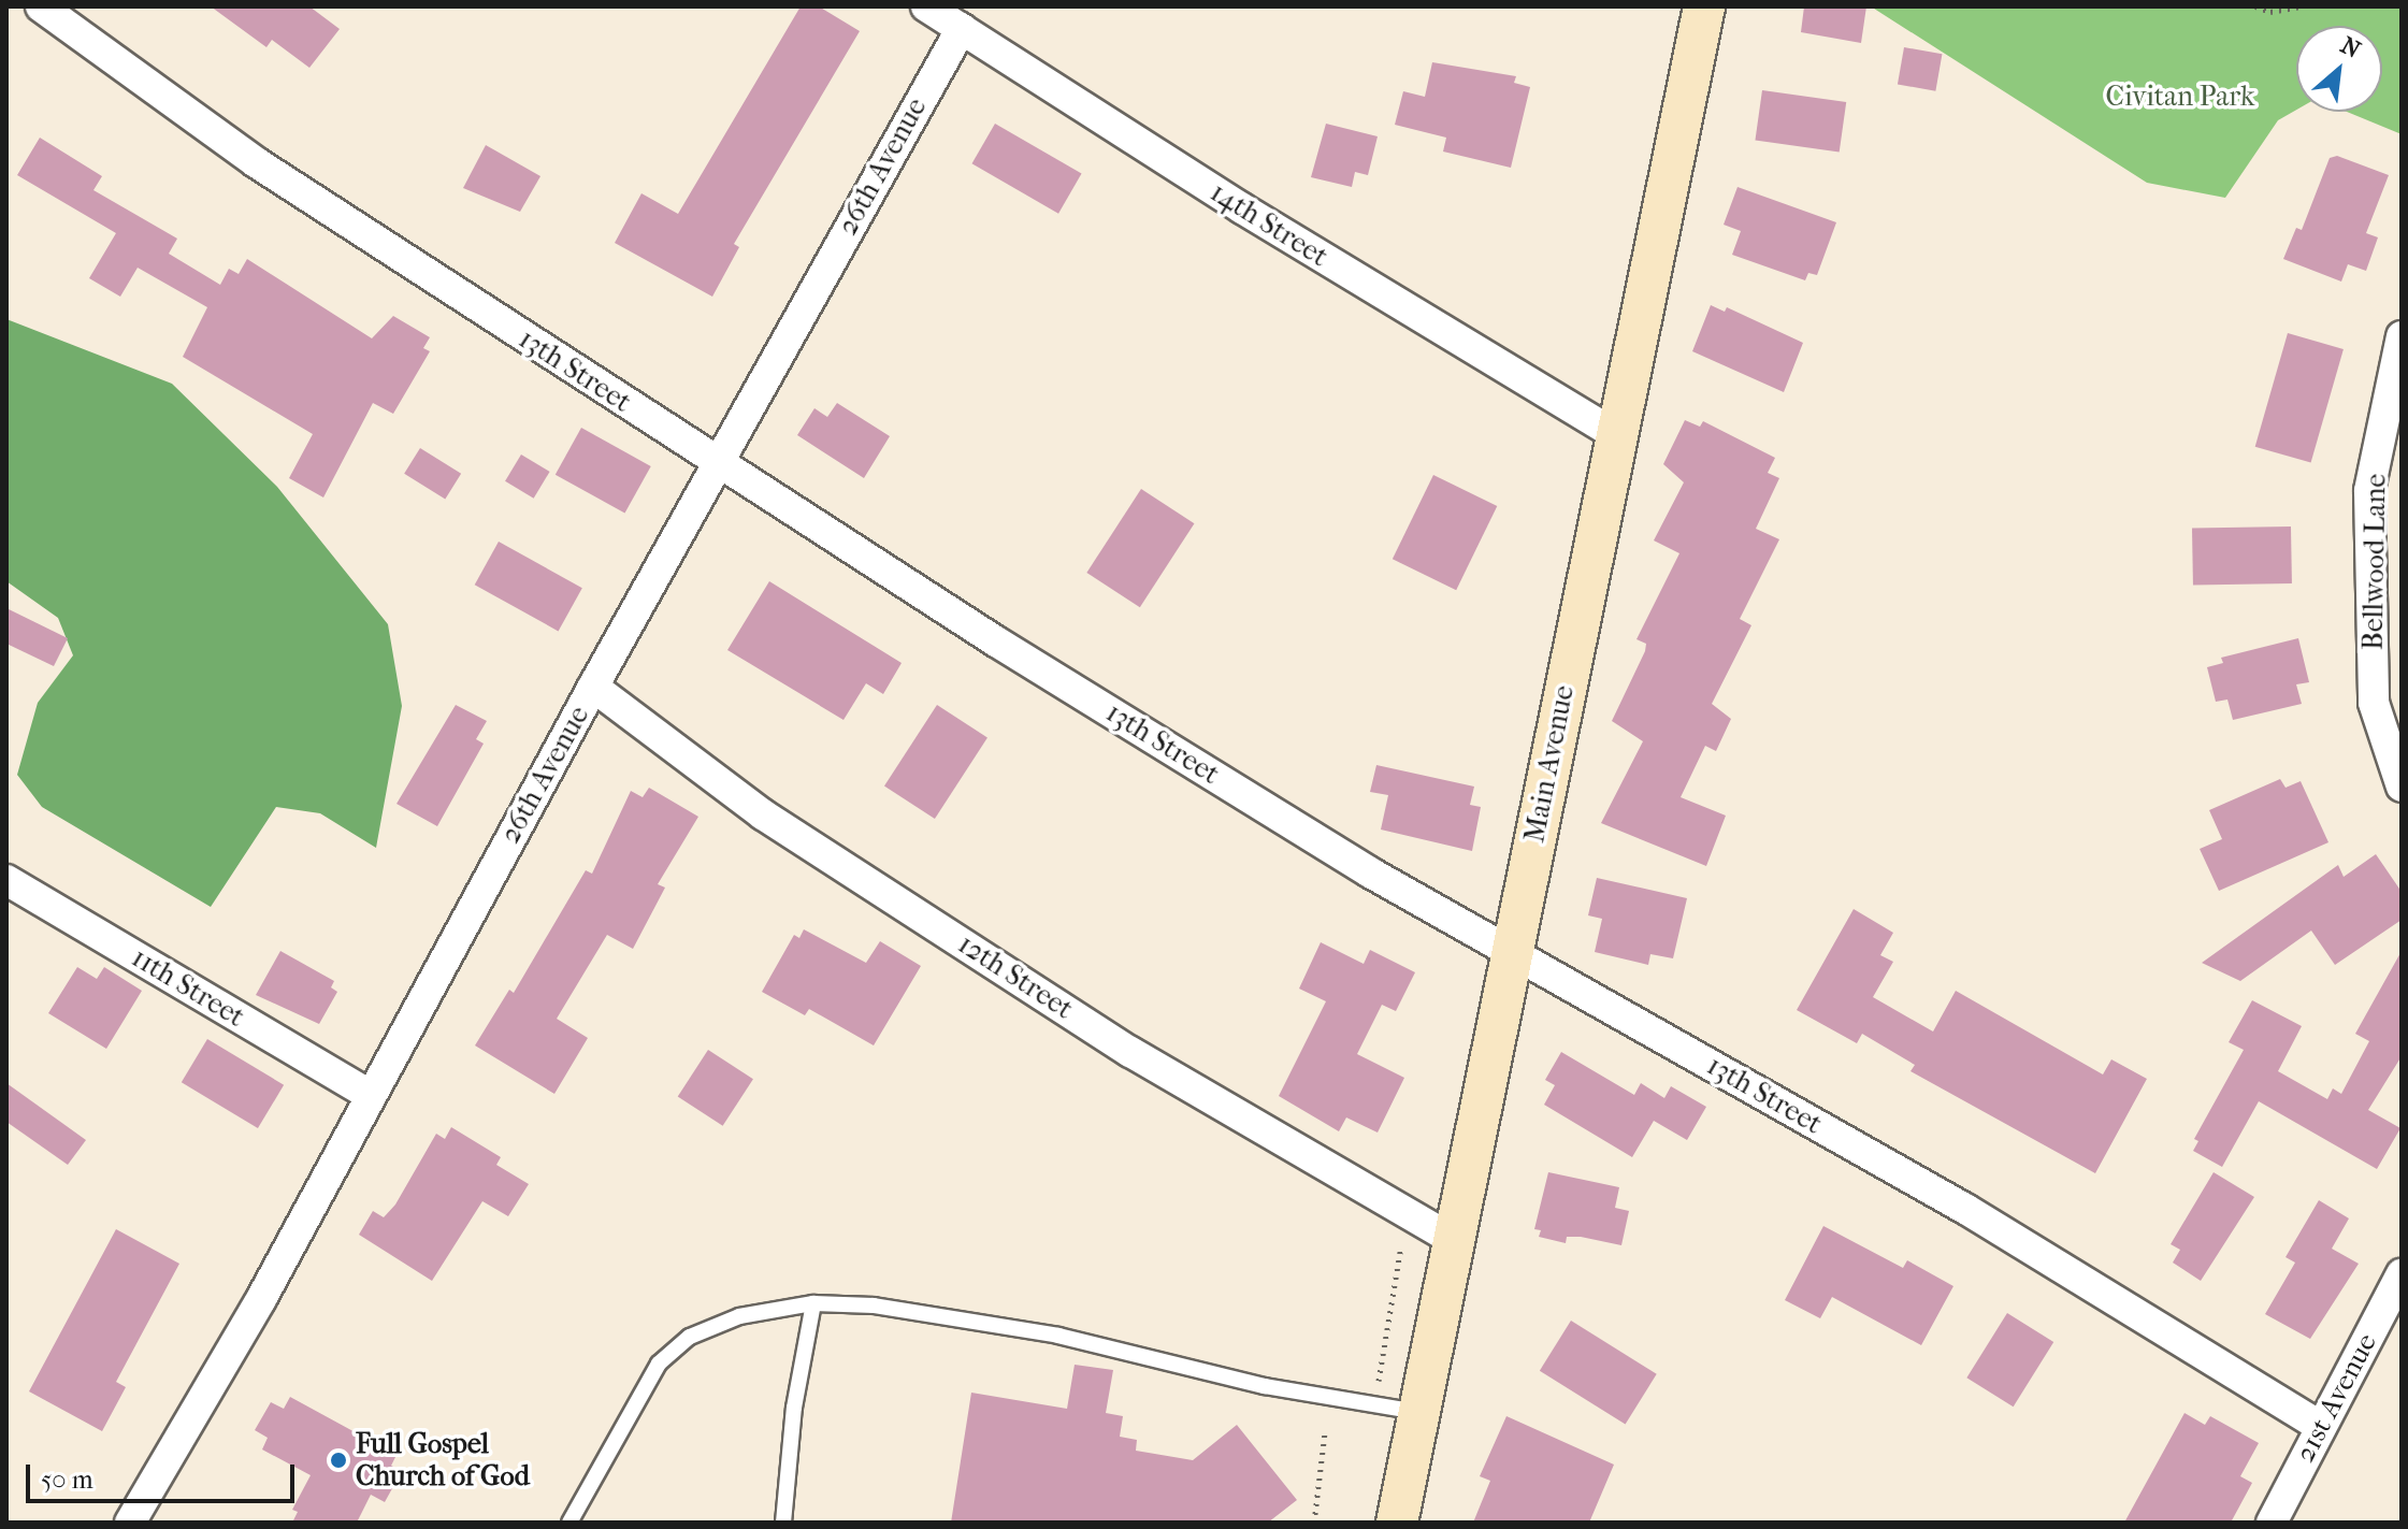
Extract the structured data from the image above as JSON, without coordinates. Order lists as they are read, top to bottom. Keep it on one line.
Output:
{"streets":{"main road":["Main Avenue"],"street":["26th Avenue","14th Street","13th Street","Bellwood Lane","12th Street","11th Street","21st Avenue"]},"crossings":[["26th Avenue","14th Street"],["26th Avenue","13th Street"],["26th Avenue","12th Street"],["26th Avenue","11th Street"],["14th Street","Main Avenue"],["13th Street","Main Avenue"],["13th Street","21st Avenue"],["Main Avenue","12th Street"]],"parks":["Civitan Park"],"places":["Full Gospel Church of God"],"scale_bar":"50 m","north":"top right"}
